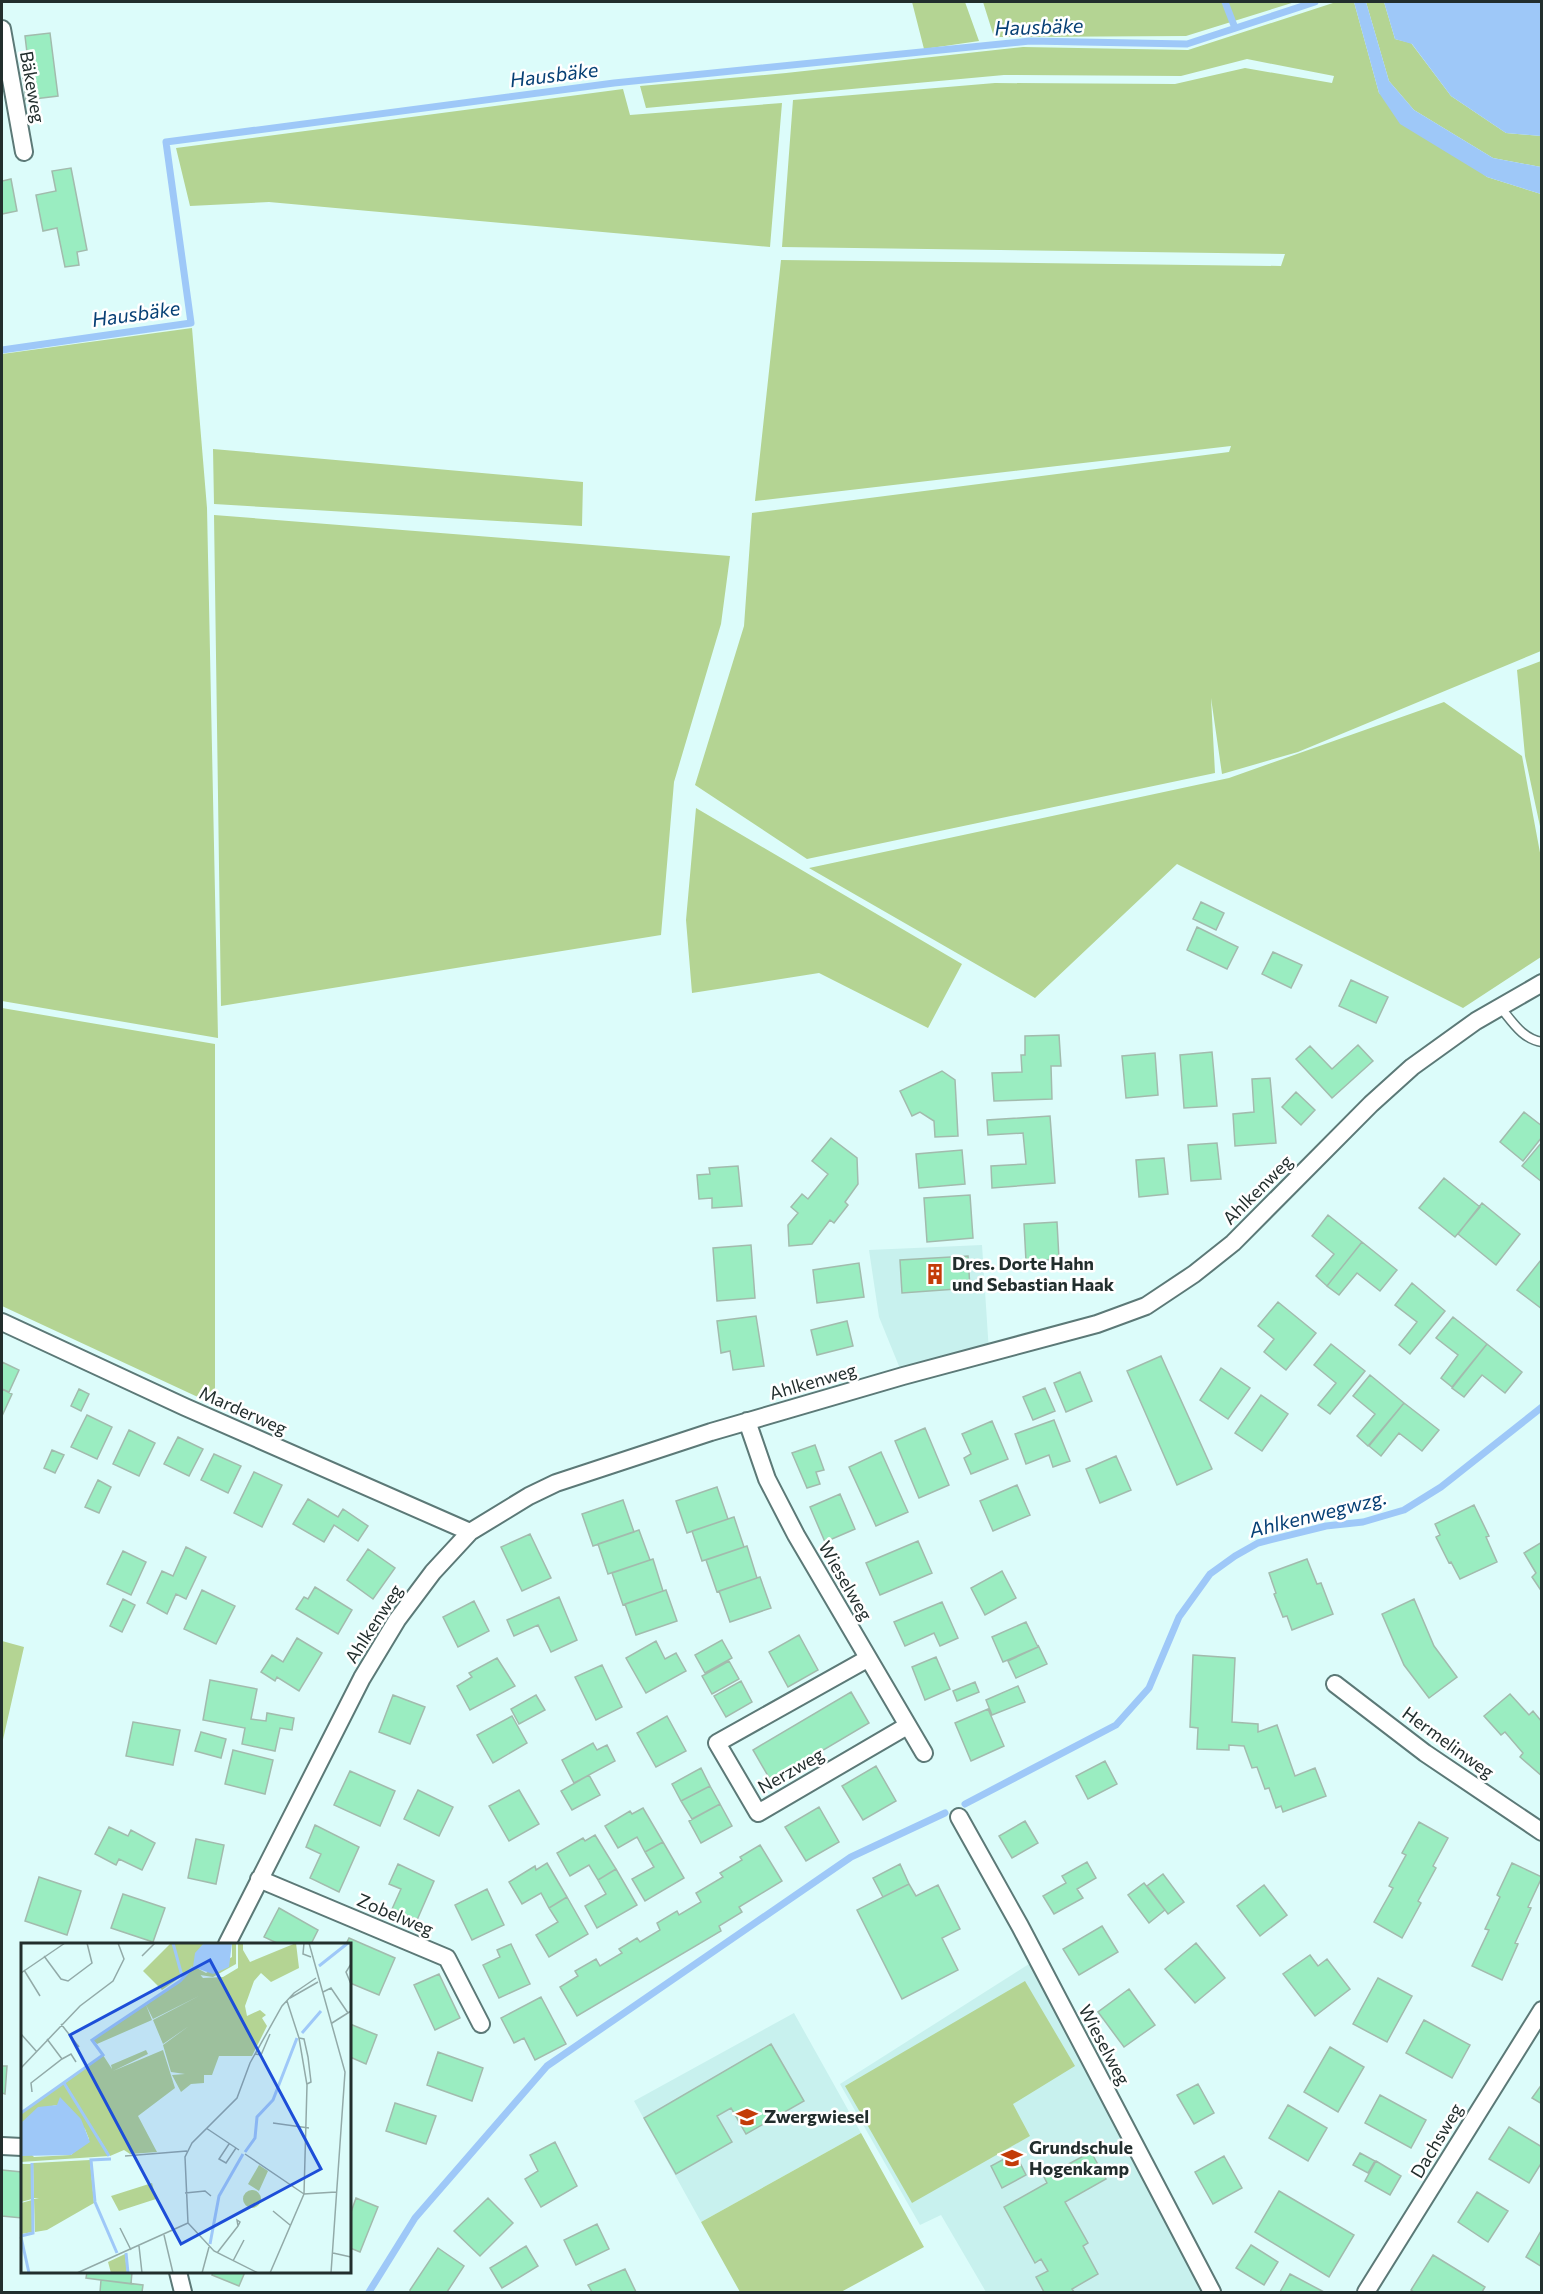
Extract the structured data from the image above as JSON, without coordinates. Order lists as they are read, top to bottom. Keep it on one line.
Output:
{"streets":{"street":["Bäkeweg","Ahlkenweg","Marderweg","Wieselweg","Hermelinweg","Nerzweg","Zobelweg","Dachsweg"]},"crossings":[["Ahlkenweg","Marderweg"],["Ahlkenweg","Wieselweg"],["Ahlkenweg","Zobelweg"],["Wieselweg","Nerzweg"]],"water":["Hausbäke","Ahlkenwegwzg."],"places":{"building":["Dres. Dorte Hahn und Sebastian Haak"],"school or university":["Zwergwiesel","Grundschule Hogenkamp"]}}
